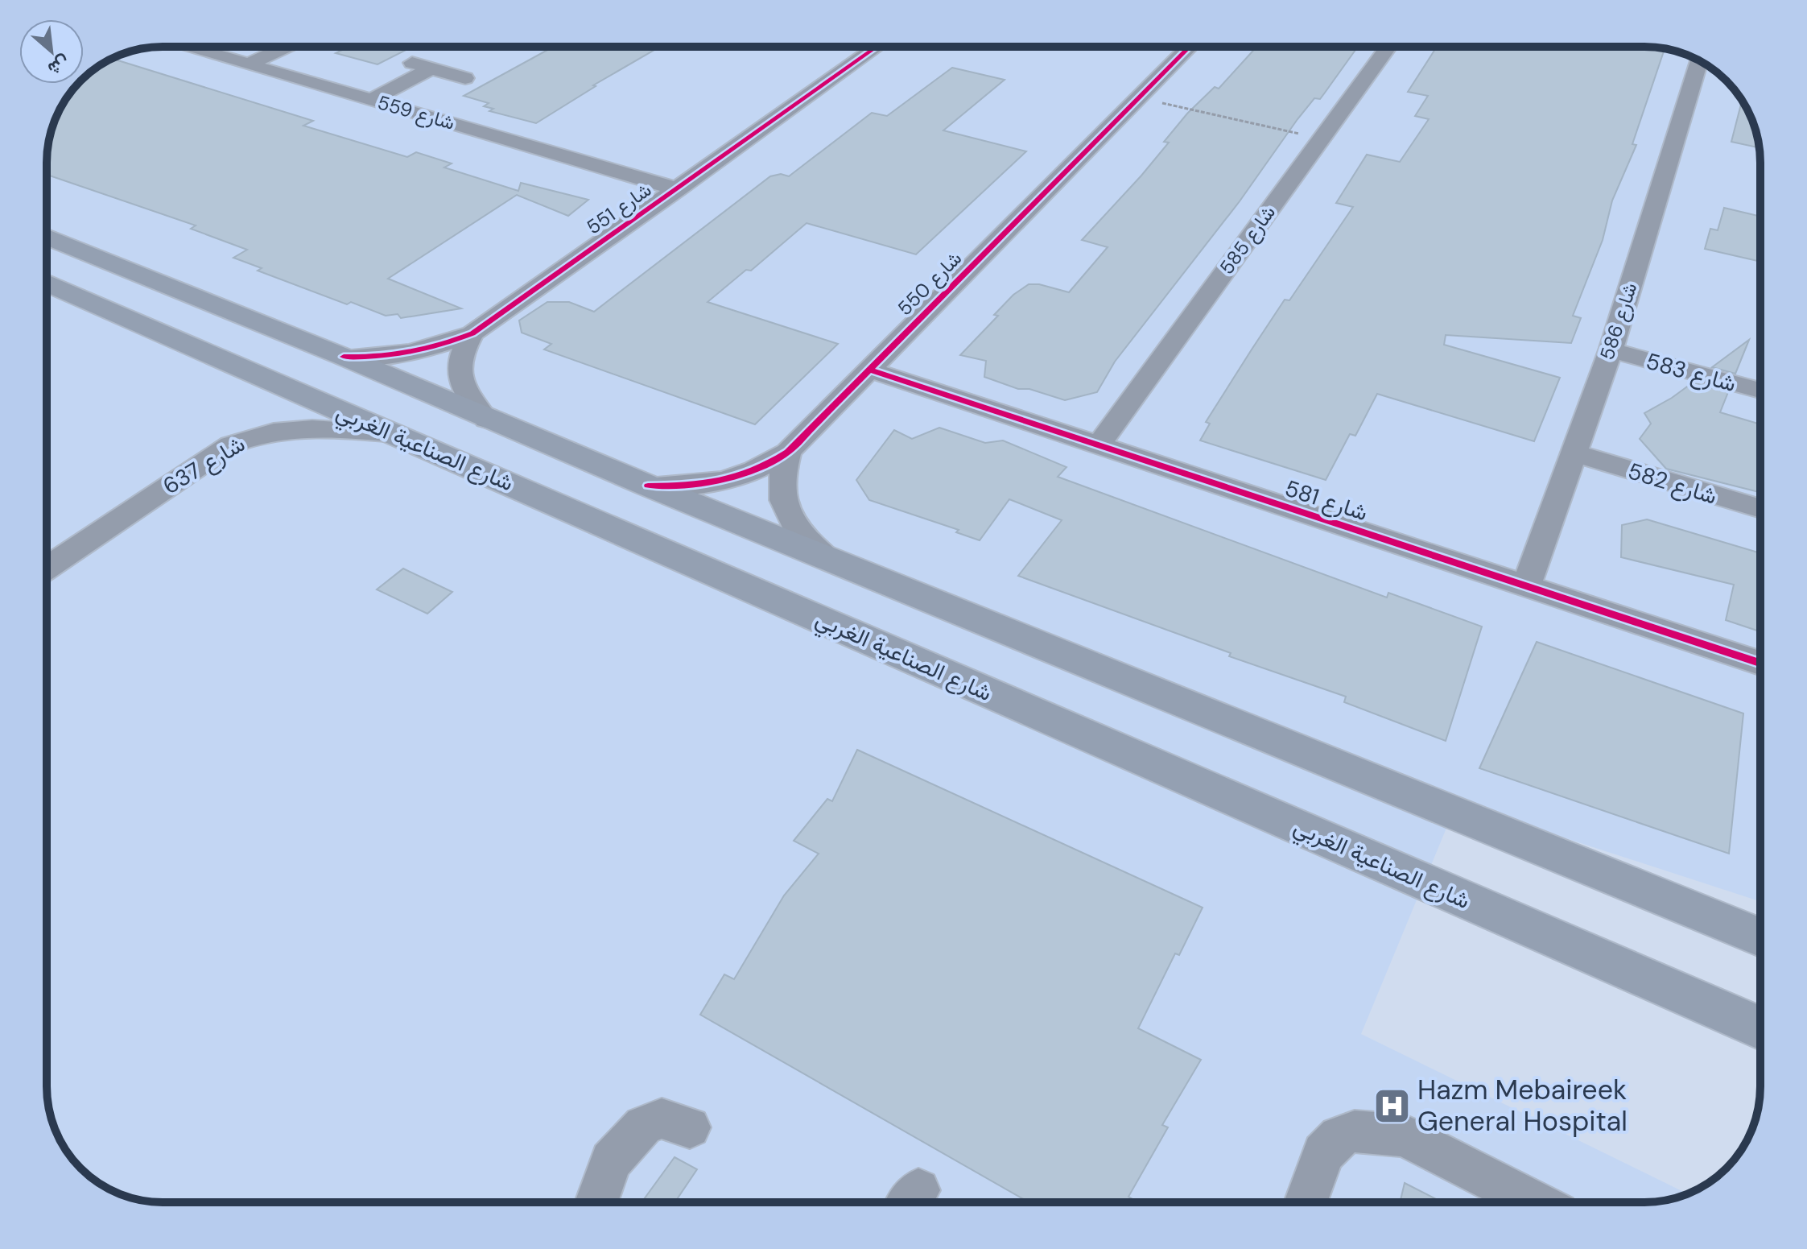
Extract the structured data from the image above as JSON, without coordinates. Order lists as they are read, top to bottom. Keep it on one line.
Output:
{"streets":{"main road":["شارع الصناعية الغربي"],"street":["شارع 559","شارع 551","شارع 585","شارع 550","شارع 586","شارع 583","شارع 637","شارع 582","شارع 581"]},"crossings":[["شارع 559","شارع 551"],["شارع 585","شارع 581"],["شارع 550","شارع 581"],["شارع 586","شارع 583"],["شارع 586","شارع 582"],["شارع 586","شارع 581"],["شارع الصناعية الغربي","شارع 637"]],"places":{"hospital":["Hazm Mebaireek General Hospital"]},"north":"bottom right"}
